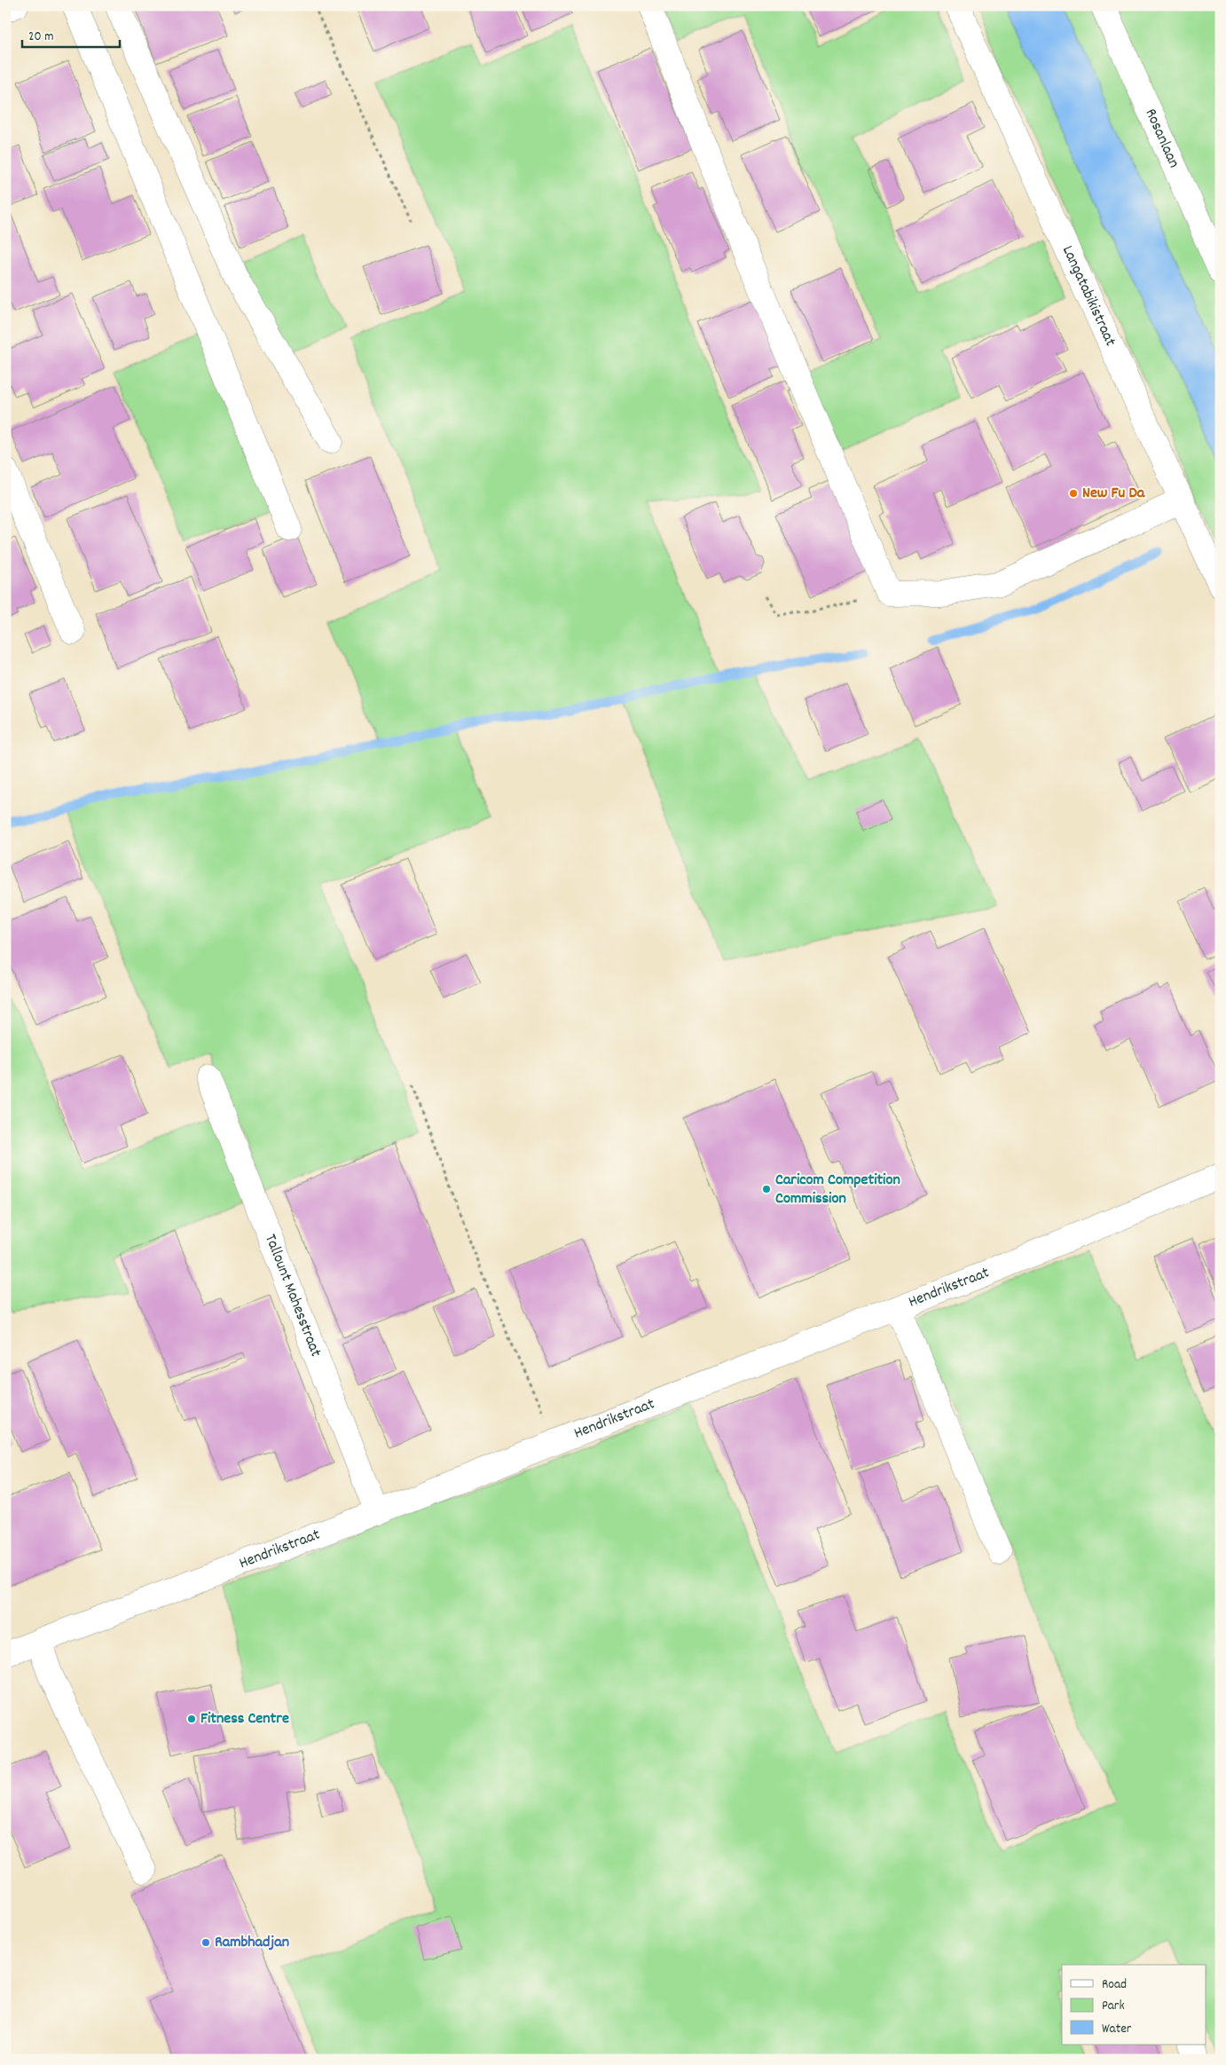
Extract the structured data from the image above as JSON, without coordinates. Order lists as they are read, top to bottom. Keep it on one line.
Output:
{"streets":{"street":["Rosanlaan","Langatabikistraat","Hendrikstraat","Tallount Mahesstraat"]},"crossings":[["Hendrikstraat","Tallount Mahesstraat"]],"places":["New Fu Da","Caricom Competition Commission","Fitness Centre","Rambhadjan"],"legend":["Road","Park","Water"],"scale_bar":"20 m"}
